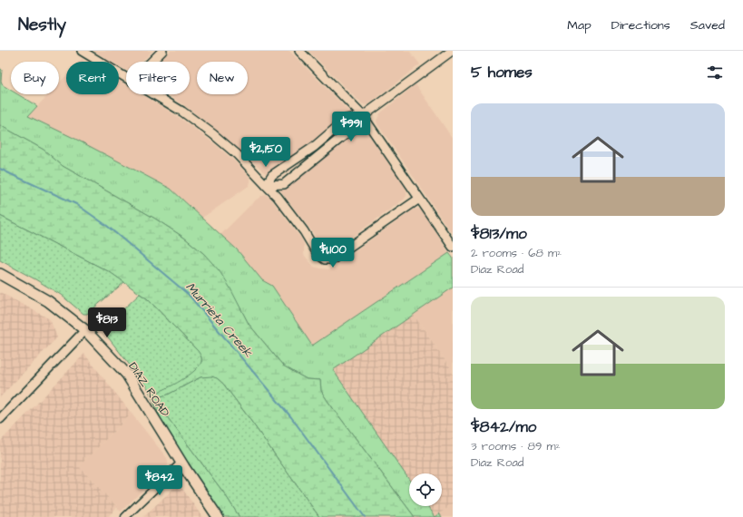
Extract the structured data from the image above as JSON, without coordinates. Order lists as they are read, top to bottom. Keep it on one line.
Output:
{"streets":{"main road":["DIAZ ROAD"]},"water":["Murrieta Creek"],"page":{"header":"Nestly","nav":["Map","Directions","Saved"],"heading":"5 homes","chip":["Buy","Rent","Filters","New"],"list":[{"name":"$813/mo","note":"2 rooms · 68 m² · Diaz Road"},{"name":"$842/mo","note":"3 rooms · 89 m² · Diaz Road"}],"price":["$991","$2,150","$1,100","$813","$842"]}}
